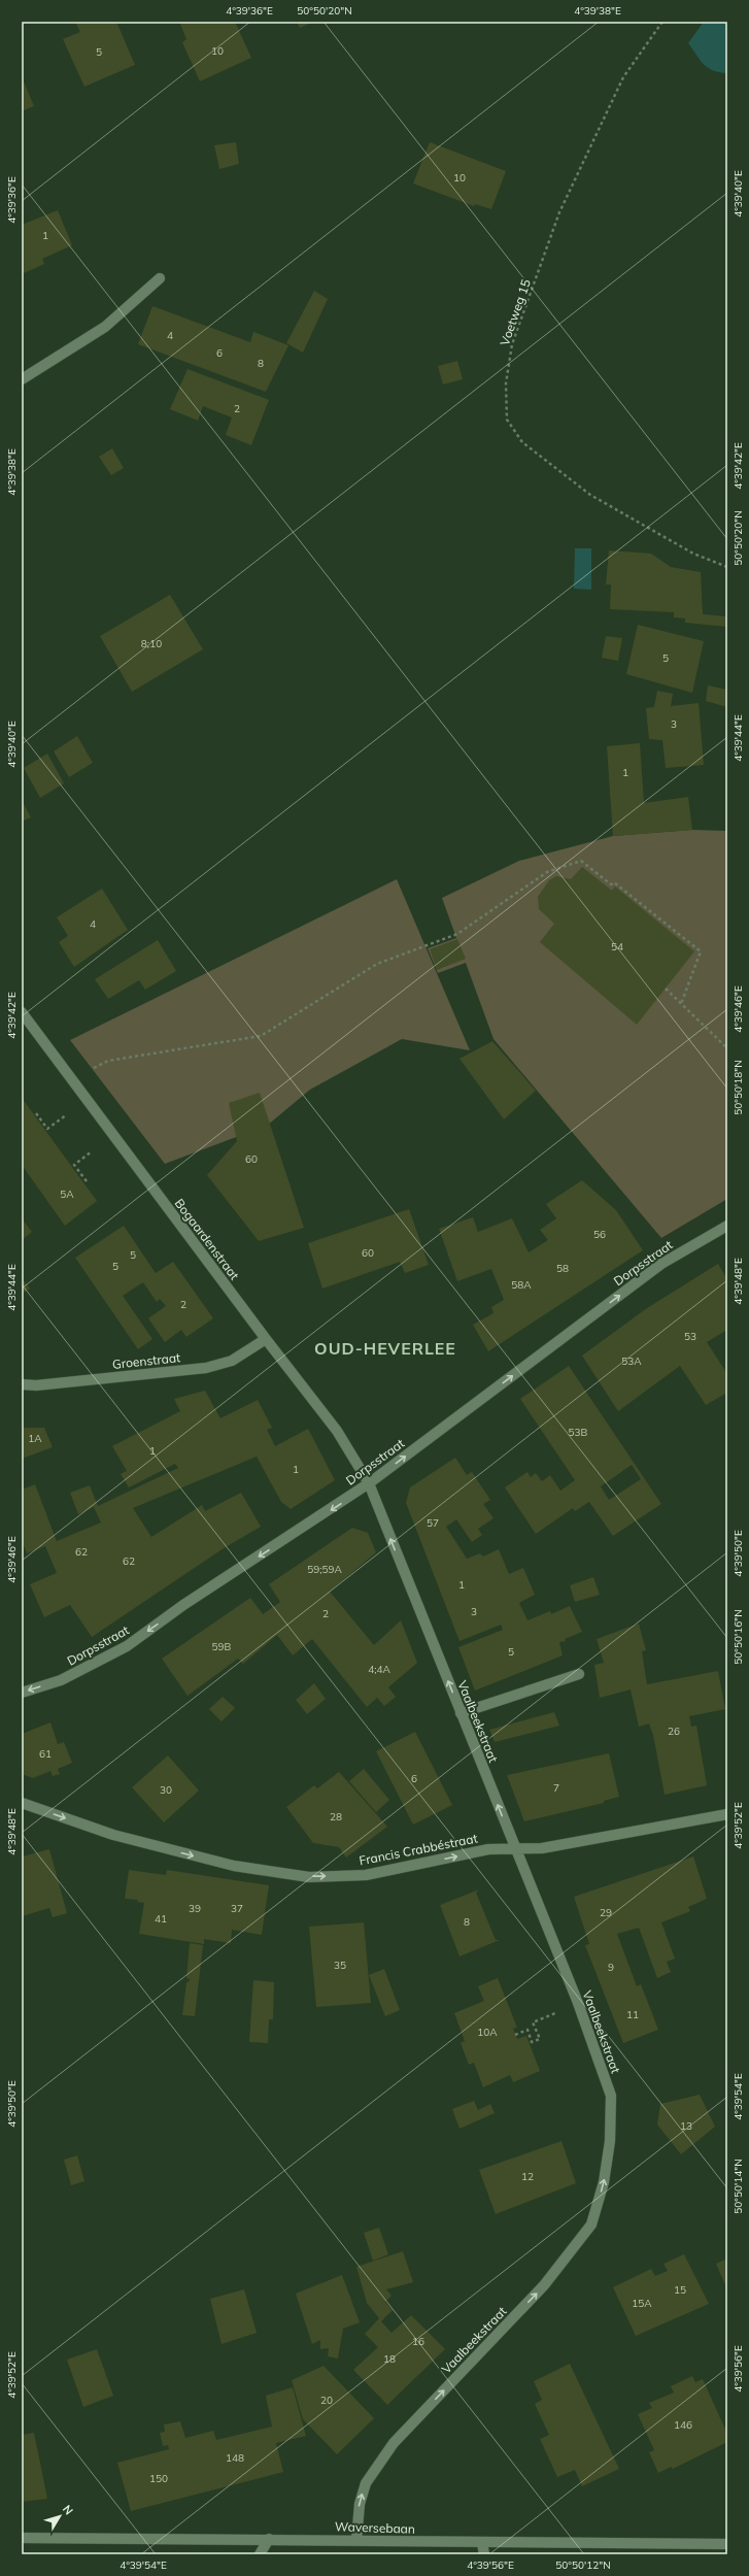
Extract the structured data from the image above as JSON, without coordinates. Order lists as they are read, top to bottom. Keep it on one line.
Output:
{"streets":{"street":["Bogaardenstraat","Dorpsstraat","Groenstraat","Vaalbeekstraat","Francis Crabbéstraat","Waversebaan"],"path":["Voetweg 15"]},"crossings":[["Bogaardenstraat","Dorpsstraat"],["Bogaardenstraat","Groenstraat"],["Bogaardenstraat","Vaalbeekstraat"],["Dorpsstraat","Vaalbeekstraat"],["Vaalbeekstraat","Francis Crabbéstraat"],["Vaalbeekstraat","Waversebaan"]],"one_way":["Vaalbeekstraat","Francis Crabbéstraat"],"districts":["OUD-HEVERLEE"],"house_numbers":["10","5","10","1","4","6","8","2","8;10","5","3","1","4","54","60","5A","56","60","5","5","58","58A","2","53","53A","53B","1A","1","1","57","62","62","59;59A","1","3","2","59B","5","4;4A","26","61","6","7","30","28","39","37","29","41","8","35","9","11","10A","13","12","15","15A","16","18","20","146","148","150"],"north":"top right","coordinates":["4°39'36\"E","50°50'20\"N","4°39'38\"E","4°39'40\"E","4°39'42\"E","4°39'44\"E","4°39'46\"E","50°50'18\"N","4°39'48\"E","4°39'50\"E","50°50'16\"N","4°39'52\"E","4°39'54\"E","50°50'14\"N","4°39'56\"E","50°50'12\"N"]}
